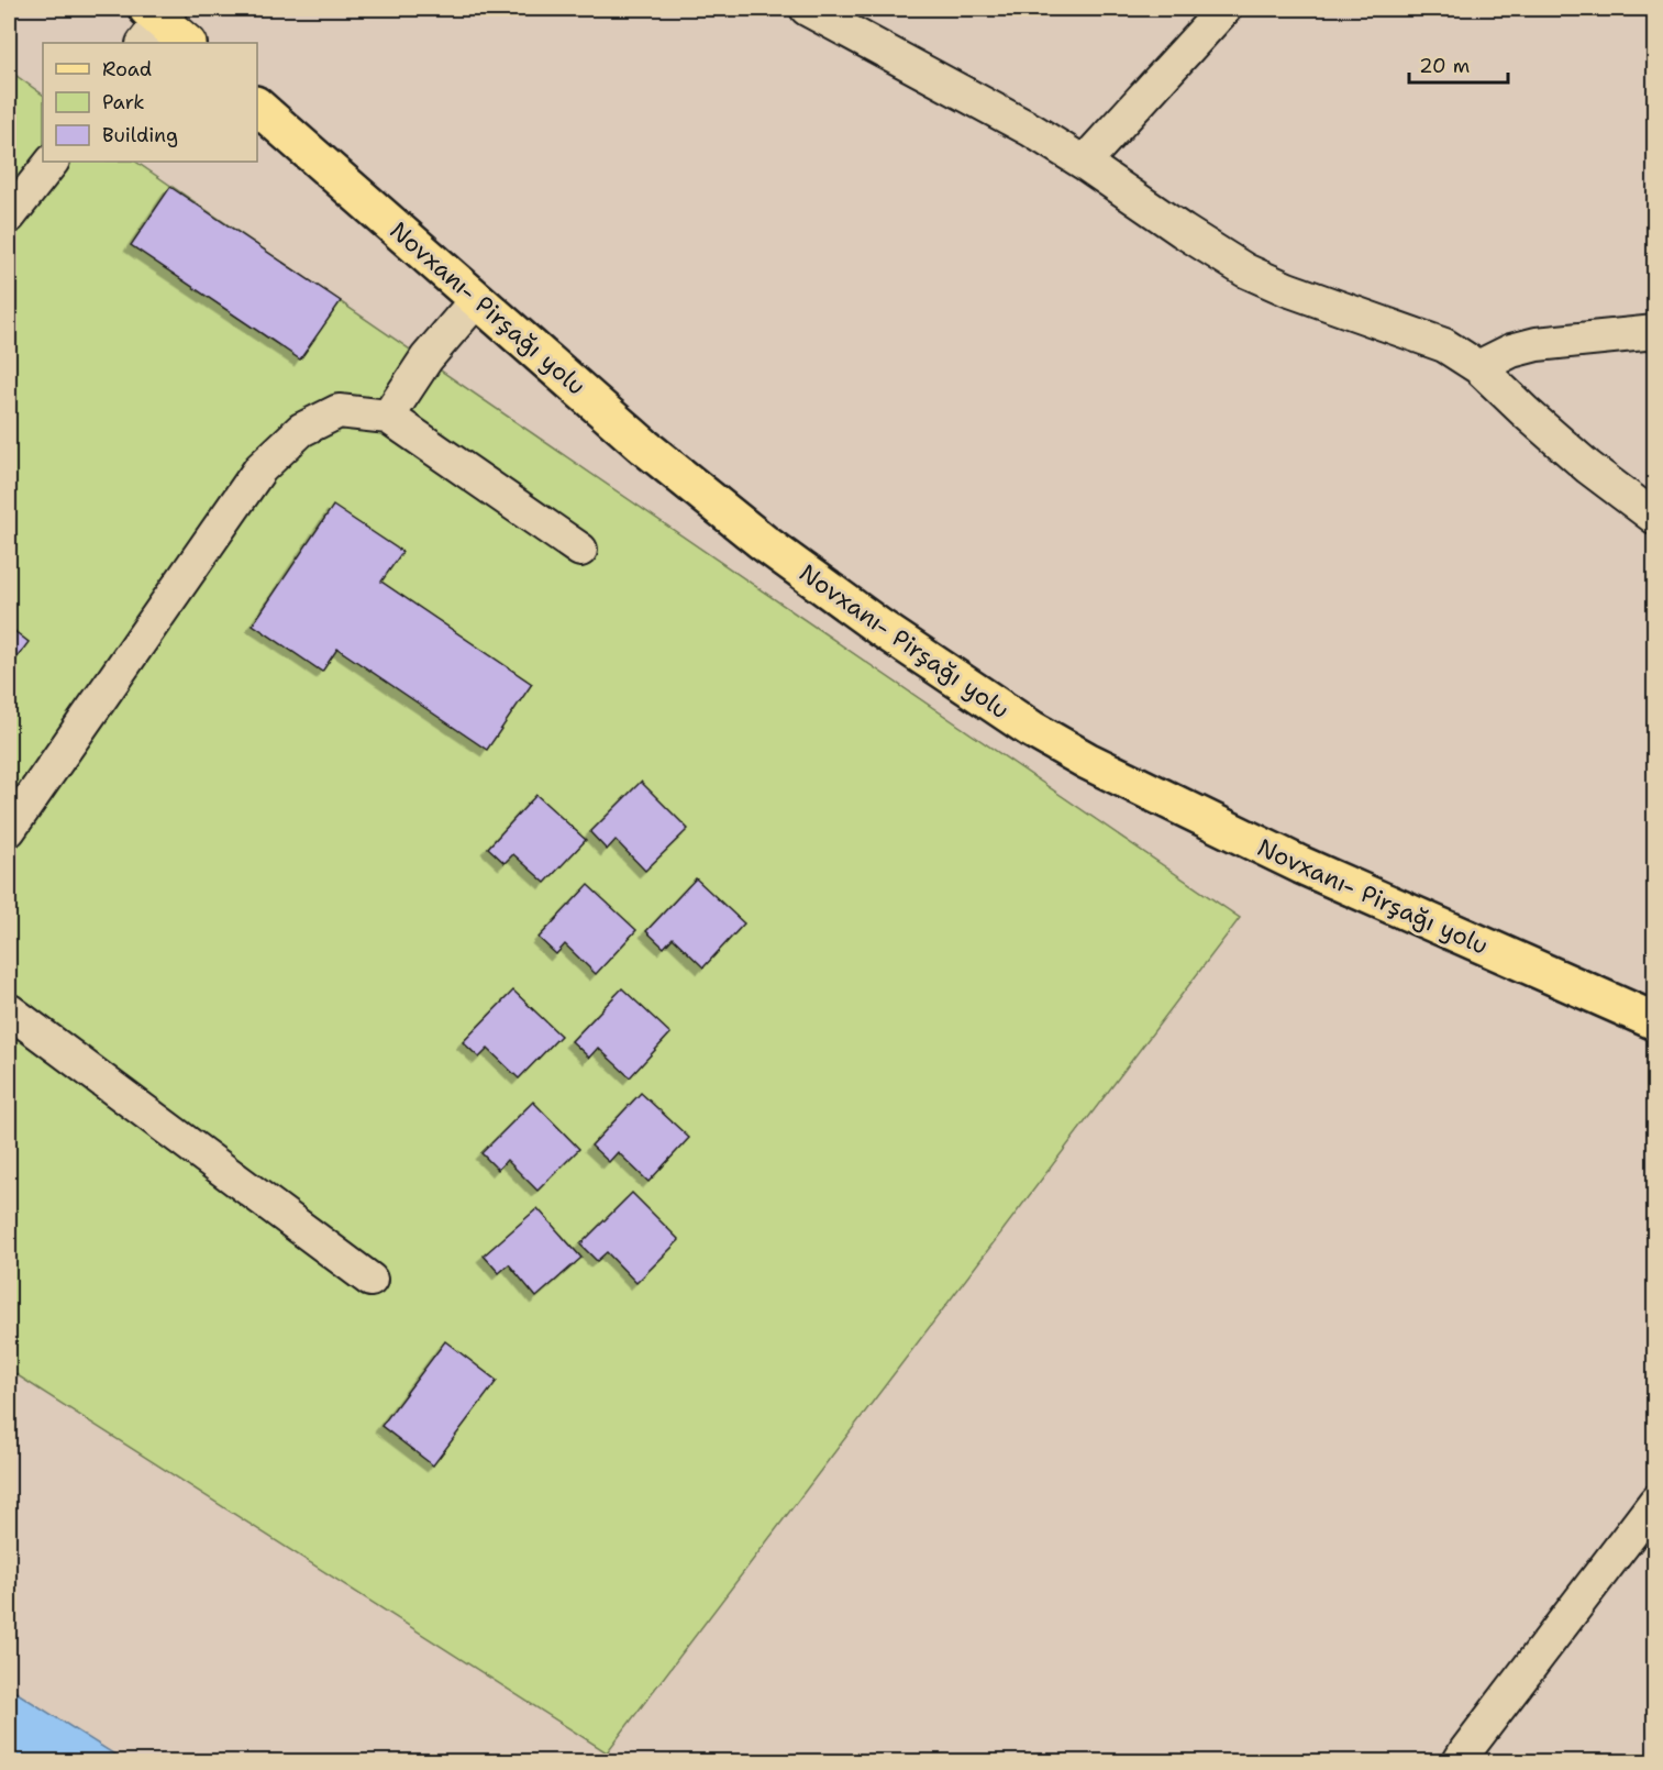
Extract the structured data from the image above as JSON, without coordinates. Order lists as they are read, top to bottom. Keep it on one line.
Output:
{"streets":{"main road":["Novxanı- Pirşağı yolu"]},"legend":["Road","Park","Building"],"scale_bar":"20 m"}
